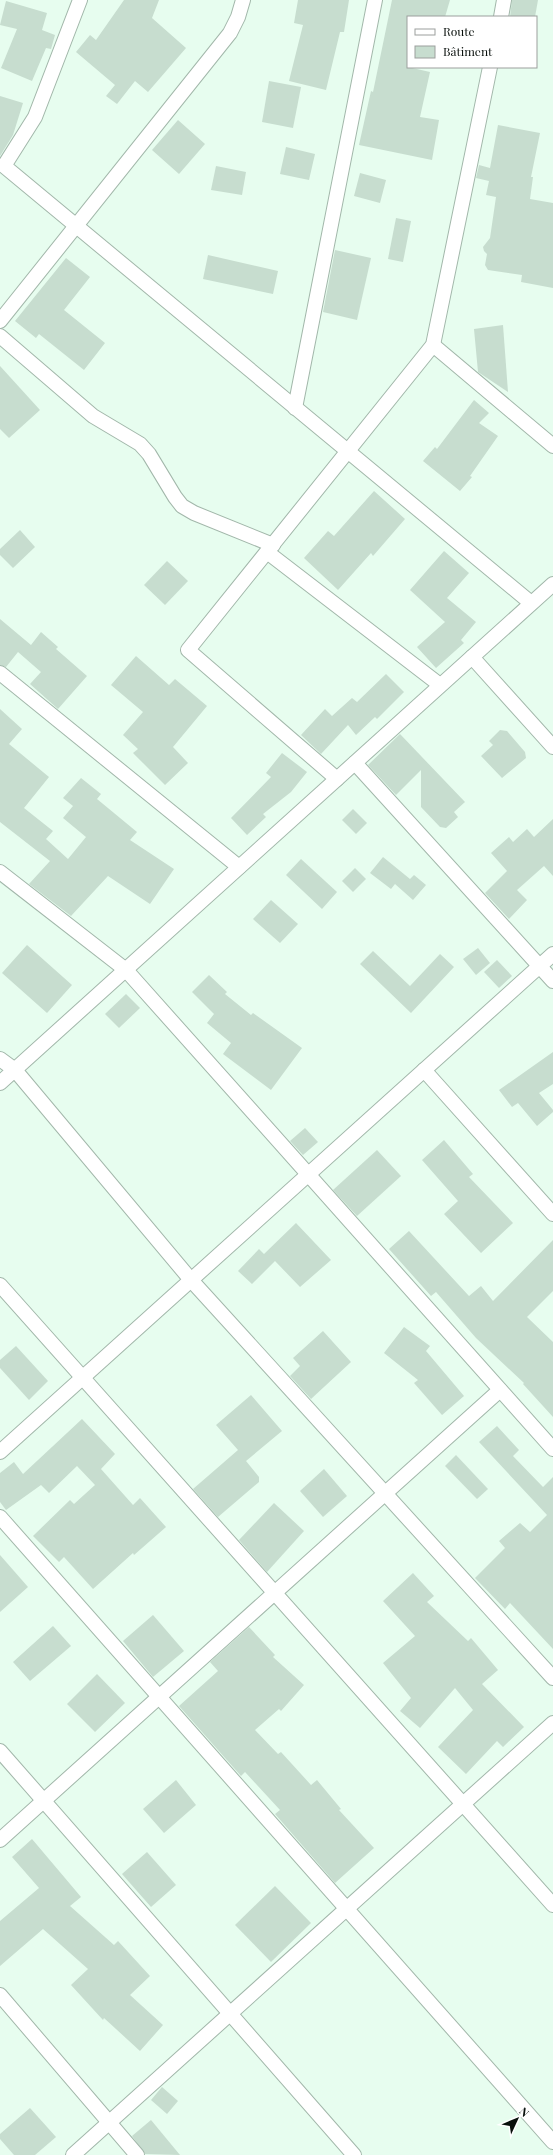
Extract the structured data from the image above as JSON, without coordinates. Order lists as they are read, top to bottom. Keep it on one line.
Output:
{"legend":["Route","Bâtiment"],"north":"top right"}
